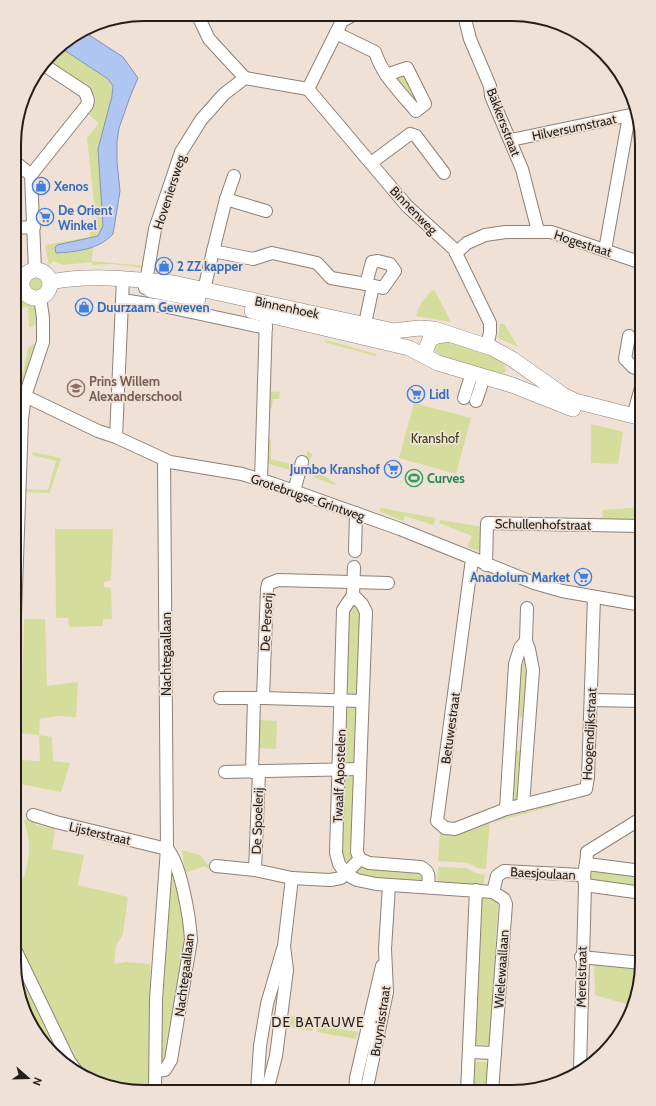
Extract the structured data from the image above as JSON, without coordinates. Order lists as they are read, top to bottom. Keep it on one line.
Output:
{"streets":{"main road":["Binnenhoek"],"street":["Bakkersstraat","Hilversumstraat","Hoveniersweg","Binnenweg","Hogestraat","Grotebrugse Grintweg","Schullenhofstraat","De Perserij","Nachtegaallaan","Betuwestraat","Hoogendijkstraat","Twaalf Apostelen","De Spoelerij","Lijsterstraat","Baesjoulaan","Wielewaallaan","Merelstraat","Bruynisstraat"]},"crossings":[["Bakkersstraat","Hilversumstraat"],["Bakkersstraat","Hogestraat"],["Hoveniersweg","Binnenhoek"],["Binnenweg","Hogestraat"],["Binnenweg","Binnenhoek"],["Binnenhoek","Grotebrugse Grintweg"],["Grotebrugse Grintweg","Schullenhofstraat"],["Grotebrugse Grintweg","Nachtegaallaan"],["Grotebrugse Grintweg","Betuwestraat"],["Grotebrugse Grintweg","Hoogendijkstraat"],["De Perserij","Twaalf Apostelen"],["Nachtegaallaan","Lijsterstraat"],["Betuwestraat","Hoogendijkstraat"],["Twaalf Apostelen","De Spoelerij"],["Baesjoulaan","Wielewaallaan"],["Baesjoulaan","Merelstraat"]],"districts":["DE BATAUWE"],"parks":["Kranshof"],"places":{"shop":["Xenos","2 ZZ kapper","Duurzaam Geweven"],"supermarket":["De Orient Winkel","Lidl","Jumbo Kranshof","Anadolum Market"],"school or university":["Prins Willem Alexanderschool"],"sports":["Curves"]},"north":"right"}
